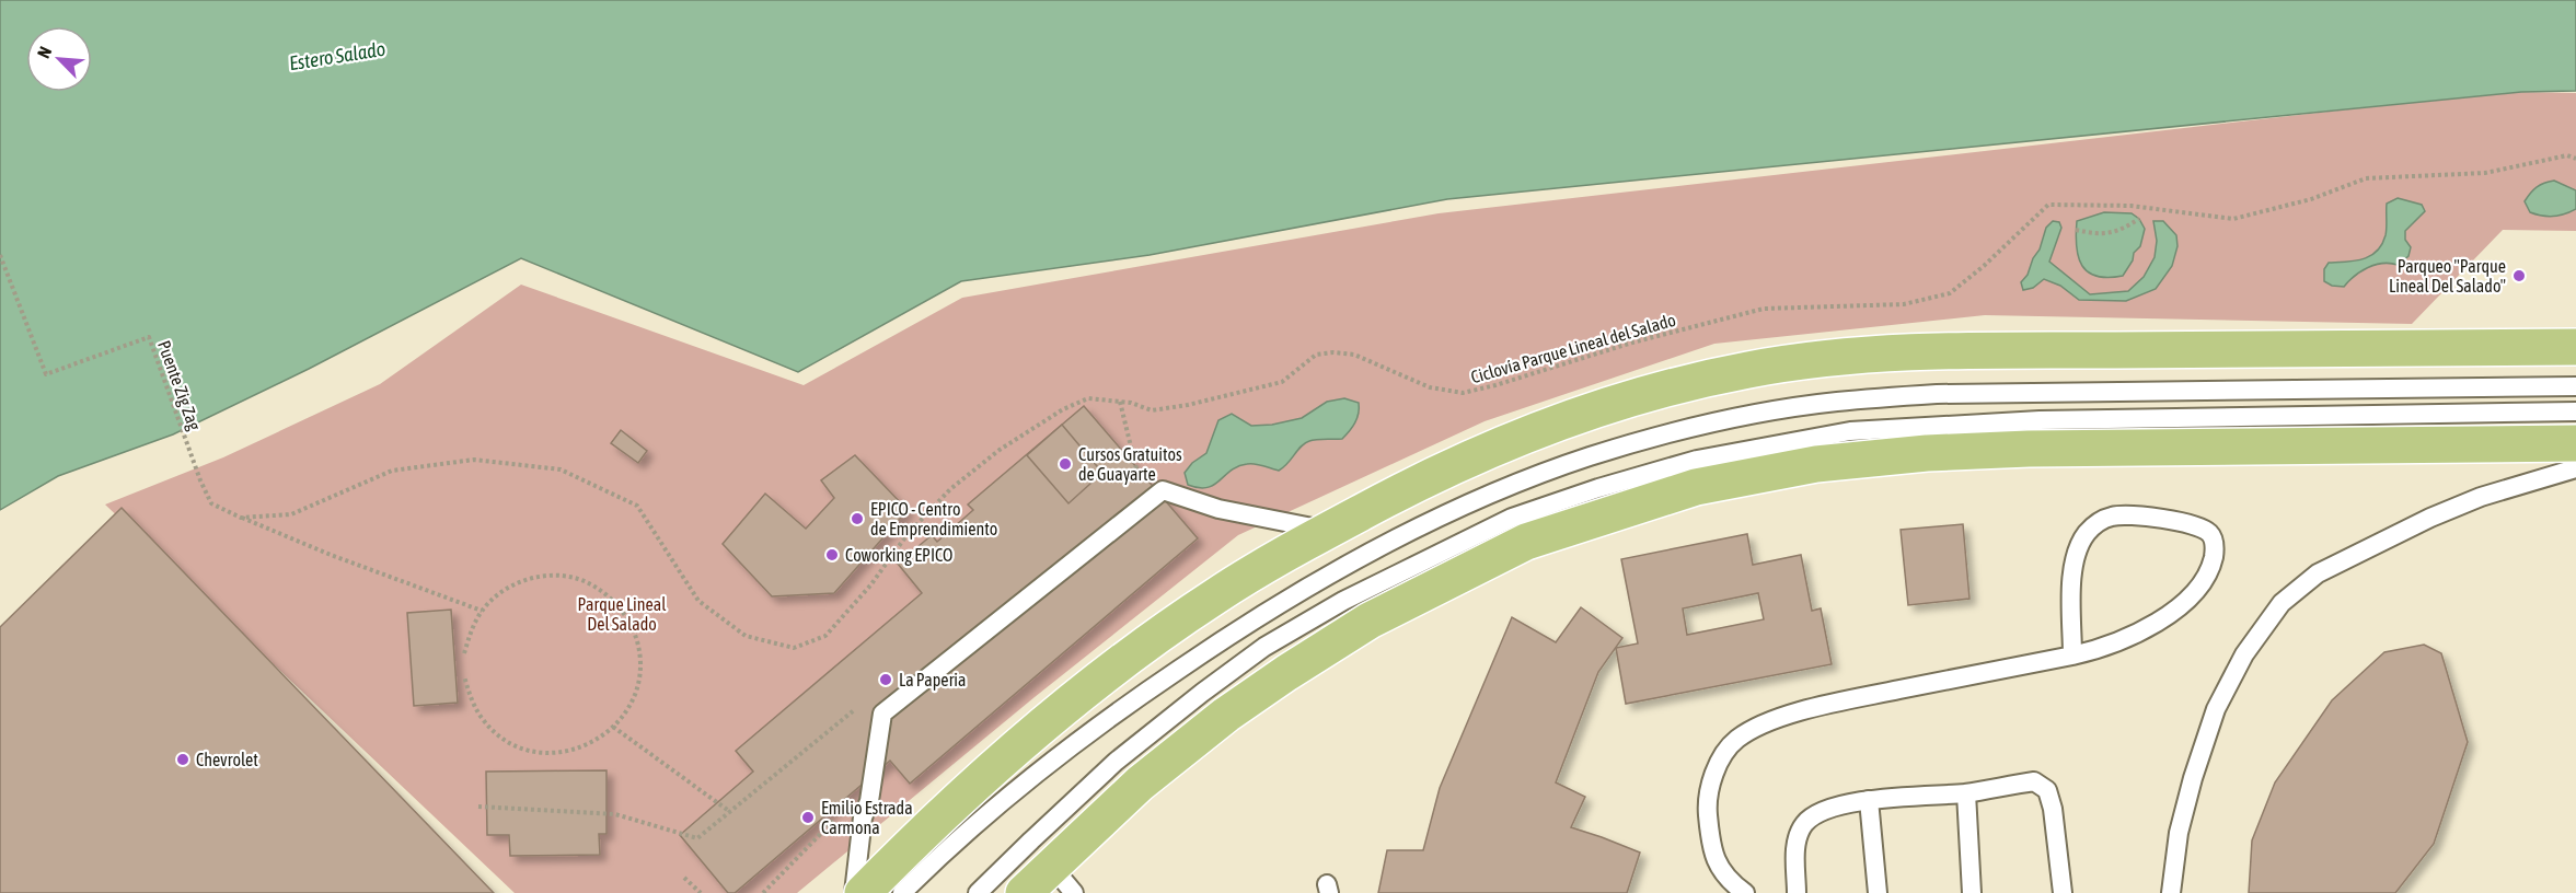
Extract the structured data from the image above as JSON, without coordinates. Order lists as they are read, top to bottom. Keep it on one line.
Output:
{"streets":{"path":["Ciclovía Parque Lineal del Salado","Puente Zig Zag"]},"crossings":[["Ciclovía Parque Lineal del Salado","Puente Zig Zag"]],"water":["Estero Salado"],"parks":["Parque Lineal Del Salado"],"places":["Parqueo \"Parque Lineal Del Salado\"","Cursos Gratuitos de Guayarte","EPICO - Centro de Emprendimiento","Coworking EPICO","La Paperia","Chevrolet","Emilio Estrada Carmona"],"north":"top left"}
